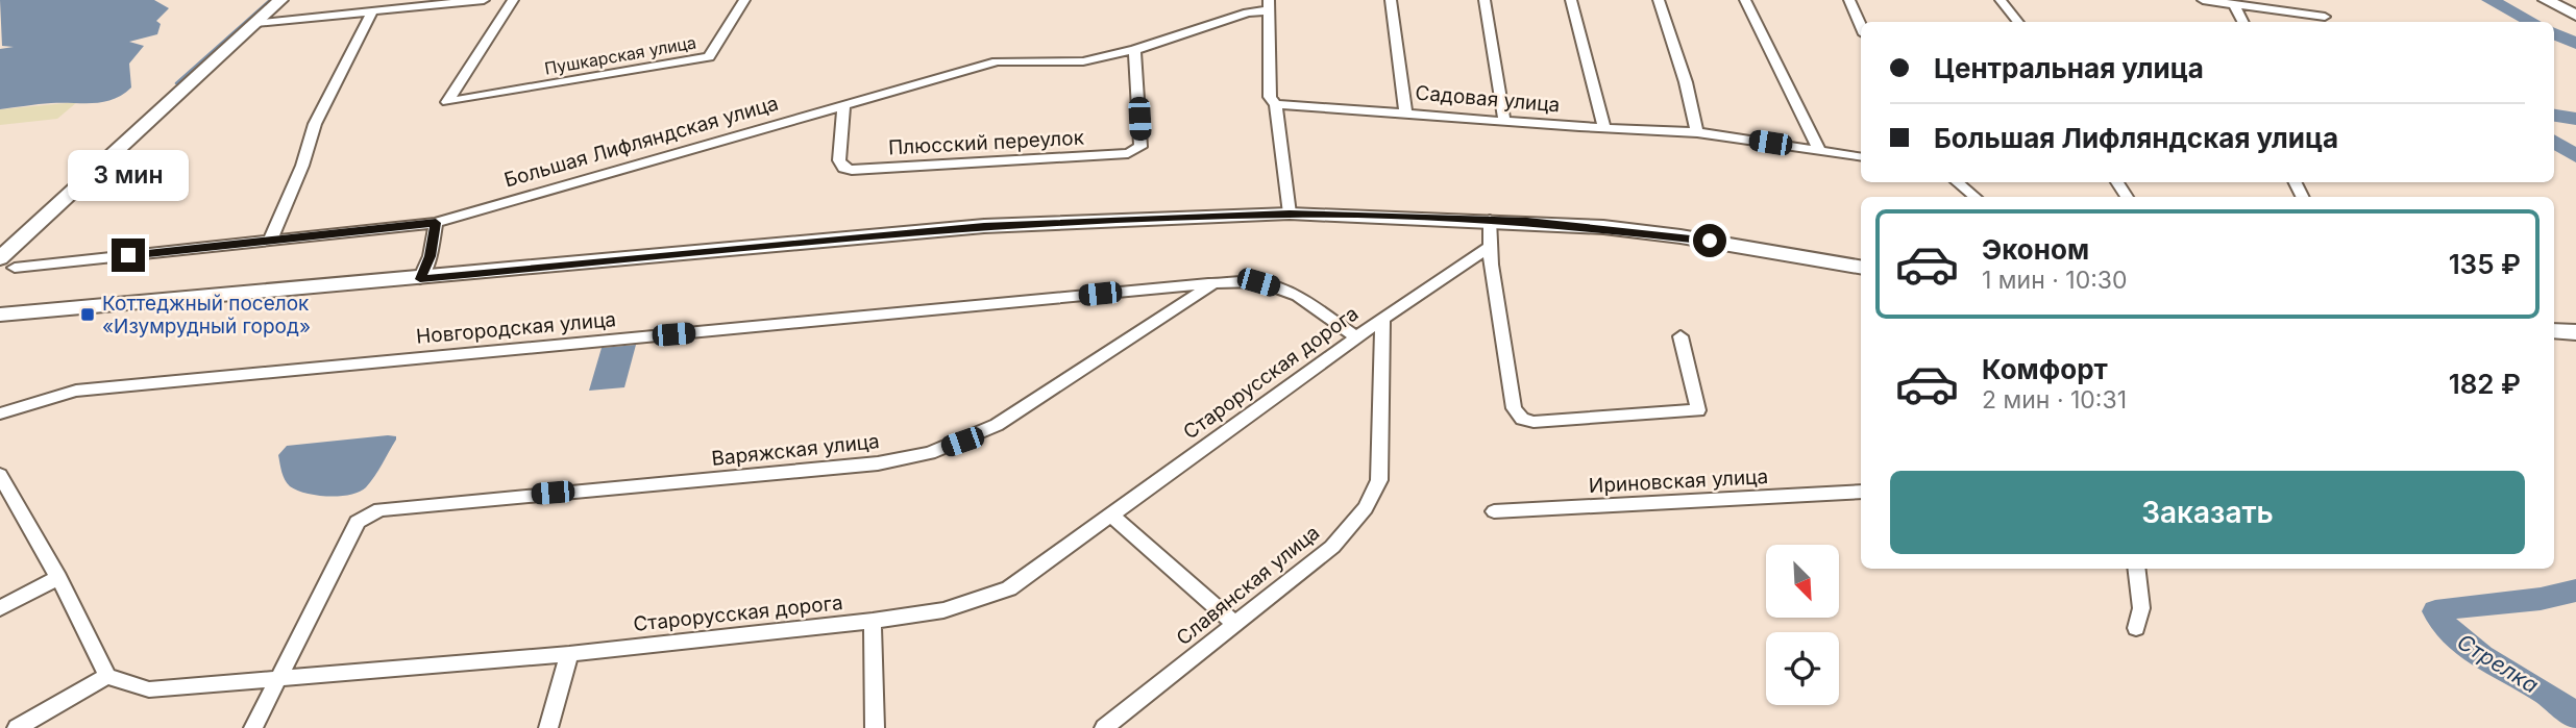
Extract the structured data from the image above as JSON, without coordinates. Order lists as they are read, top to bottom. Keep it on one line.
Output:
{"streets":{"street":["Пушкарская улица","Садовая улица","Большая Лифляндская улица","Плюсский переулок","Новгородская улица","Старорусская дорога","Варяжская улица","Ириновская улица","Славянская улица"]},"crossings":[["Большая Лифляндская улица","Плюсский переулок"],["Новгородская улица","Варяжская улица"],["Старорусская дорога","Варяжская улица"],["Старорусская дорога","Славянская улица"]],"water":["Стрелка"],"places":{"transit":["Коттеджный поселок «Изумрудный город»"]},"north":"bottom right","page":{"banner":["Центральная улица","Большая Лифляндская улица"],"bubble":"3 мин","list":[{"name":"Эконом","note":"1 мин · 10:30","value":"135 ₽"},{"name":"Комфорт","note":"2 мин · 10:31","value":"182 ₽"}],"buttons":"Заказать"}}
